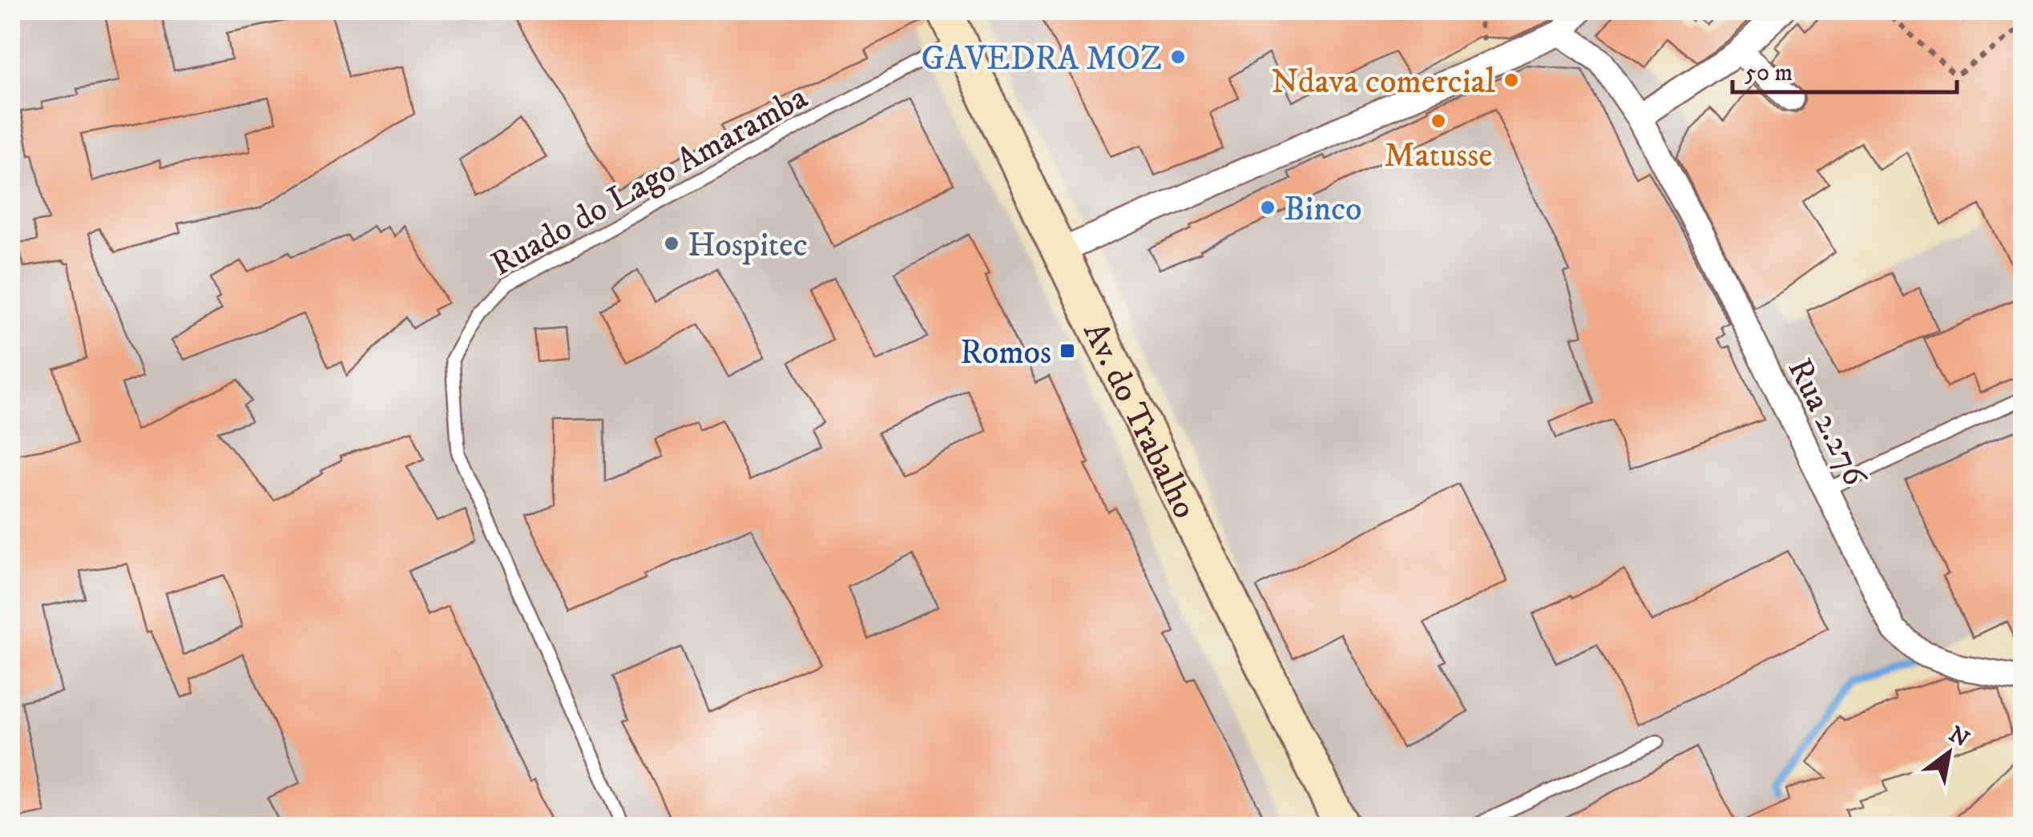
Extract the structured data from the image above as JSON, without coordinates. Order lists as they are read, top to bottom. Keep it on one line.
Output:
{"streets":{"main road":["Av. do Trabalho"],"street":["Rua 2.276"],"lane":["Ruado do Lago Amaramba"]},"crossings":[["Ruado do Lago Amaramba","Av. do Trabalho"]],"places":{"other":["GAVEDRA MOZ","Ndava comercial","Matusse","Binco","Hospitec"],"transit":["Romos"]},"scale_bar":"50 m","north":"top right"}
